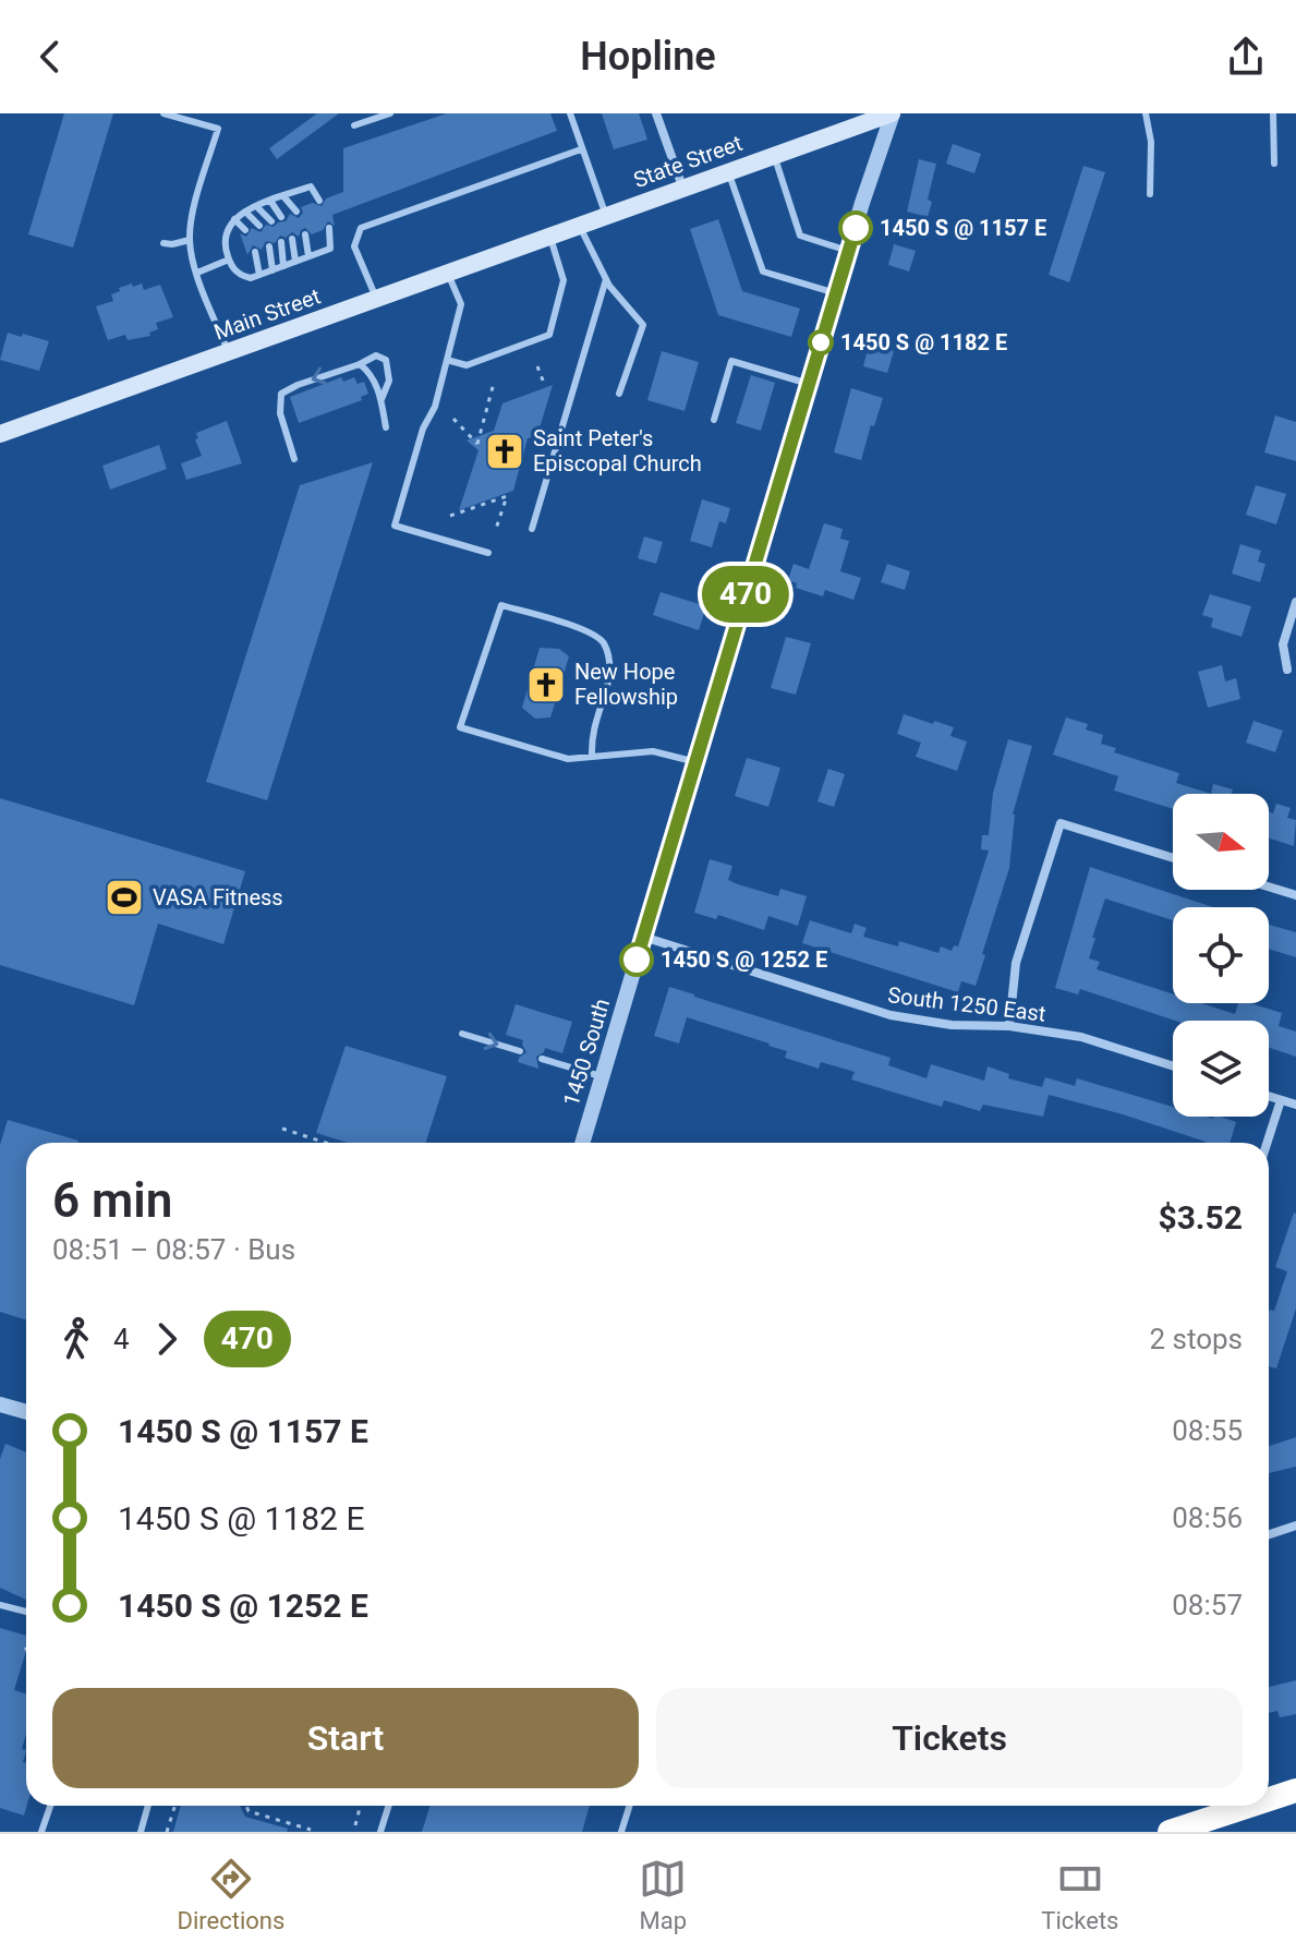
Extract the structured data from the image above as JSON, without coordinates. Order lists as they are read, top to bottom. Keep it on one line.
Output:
{"streets":{"main road":["State Street","Main Street"],"street":["South 1250 East","1450 South"]},"crossings":[["State Street","Main Street"],["State Street","1450 South"],["South 1250 East","1450 South"]],"places":{"other":["1450 S @ 1157 E","1450 S @ 1182 E","1450 S @ 1252 E"],"church":["Saint Peter's Episcopal Church","New Hope Fellowship"],"sports":["VASA Fitness"]},"lines":["bus line 470"],"north":"right","page":{"header":"Hopline","on_map":"470","heading":["6 min","08:51 – 08:57 · Bus","$3.52"],"legs":["4","470","2 stops"],"list":[{"name":"1450 S @ 1157 E","value":"08:55"},{"name":"1450 S @ 1182 E","value":"08:56"},{"name":"1450 S @ 1252 E","value":"08:57"}],"buttons":["Start","Tickets"],"tabs":["Directions","Map","Tickets"]}}
